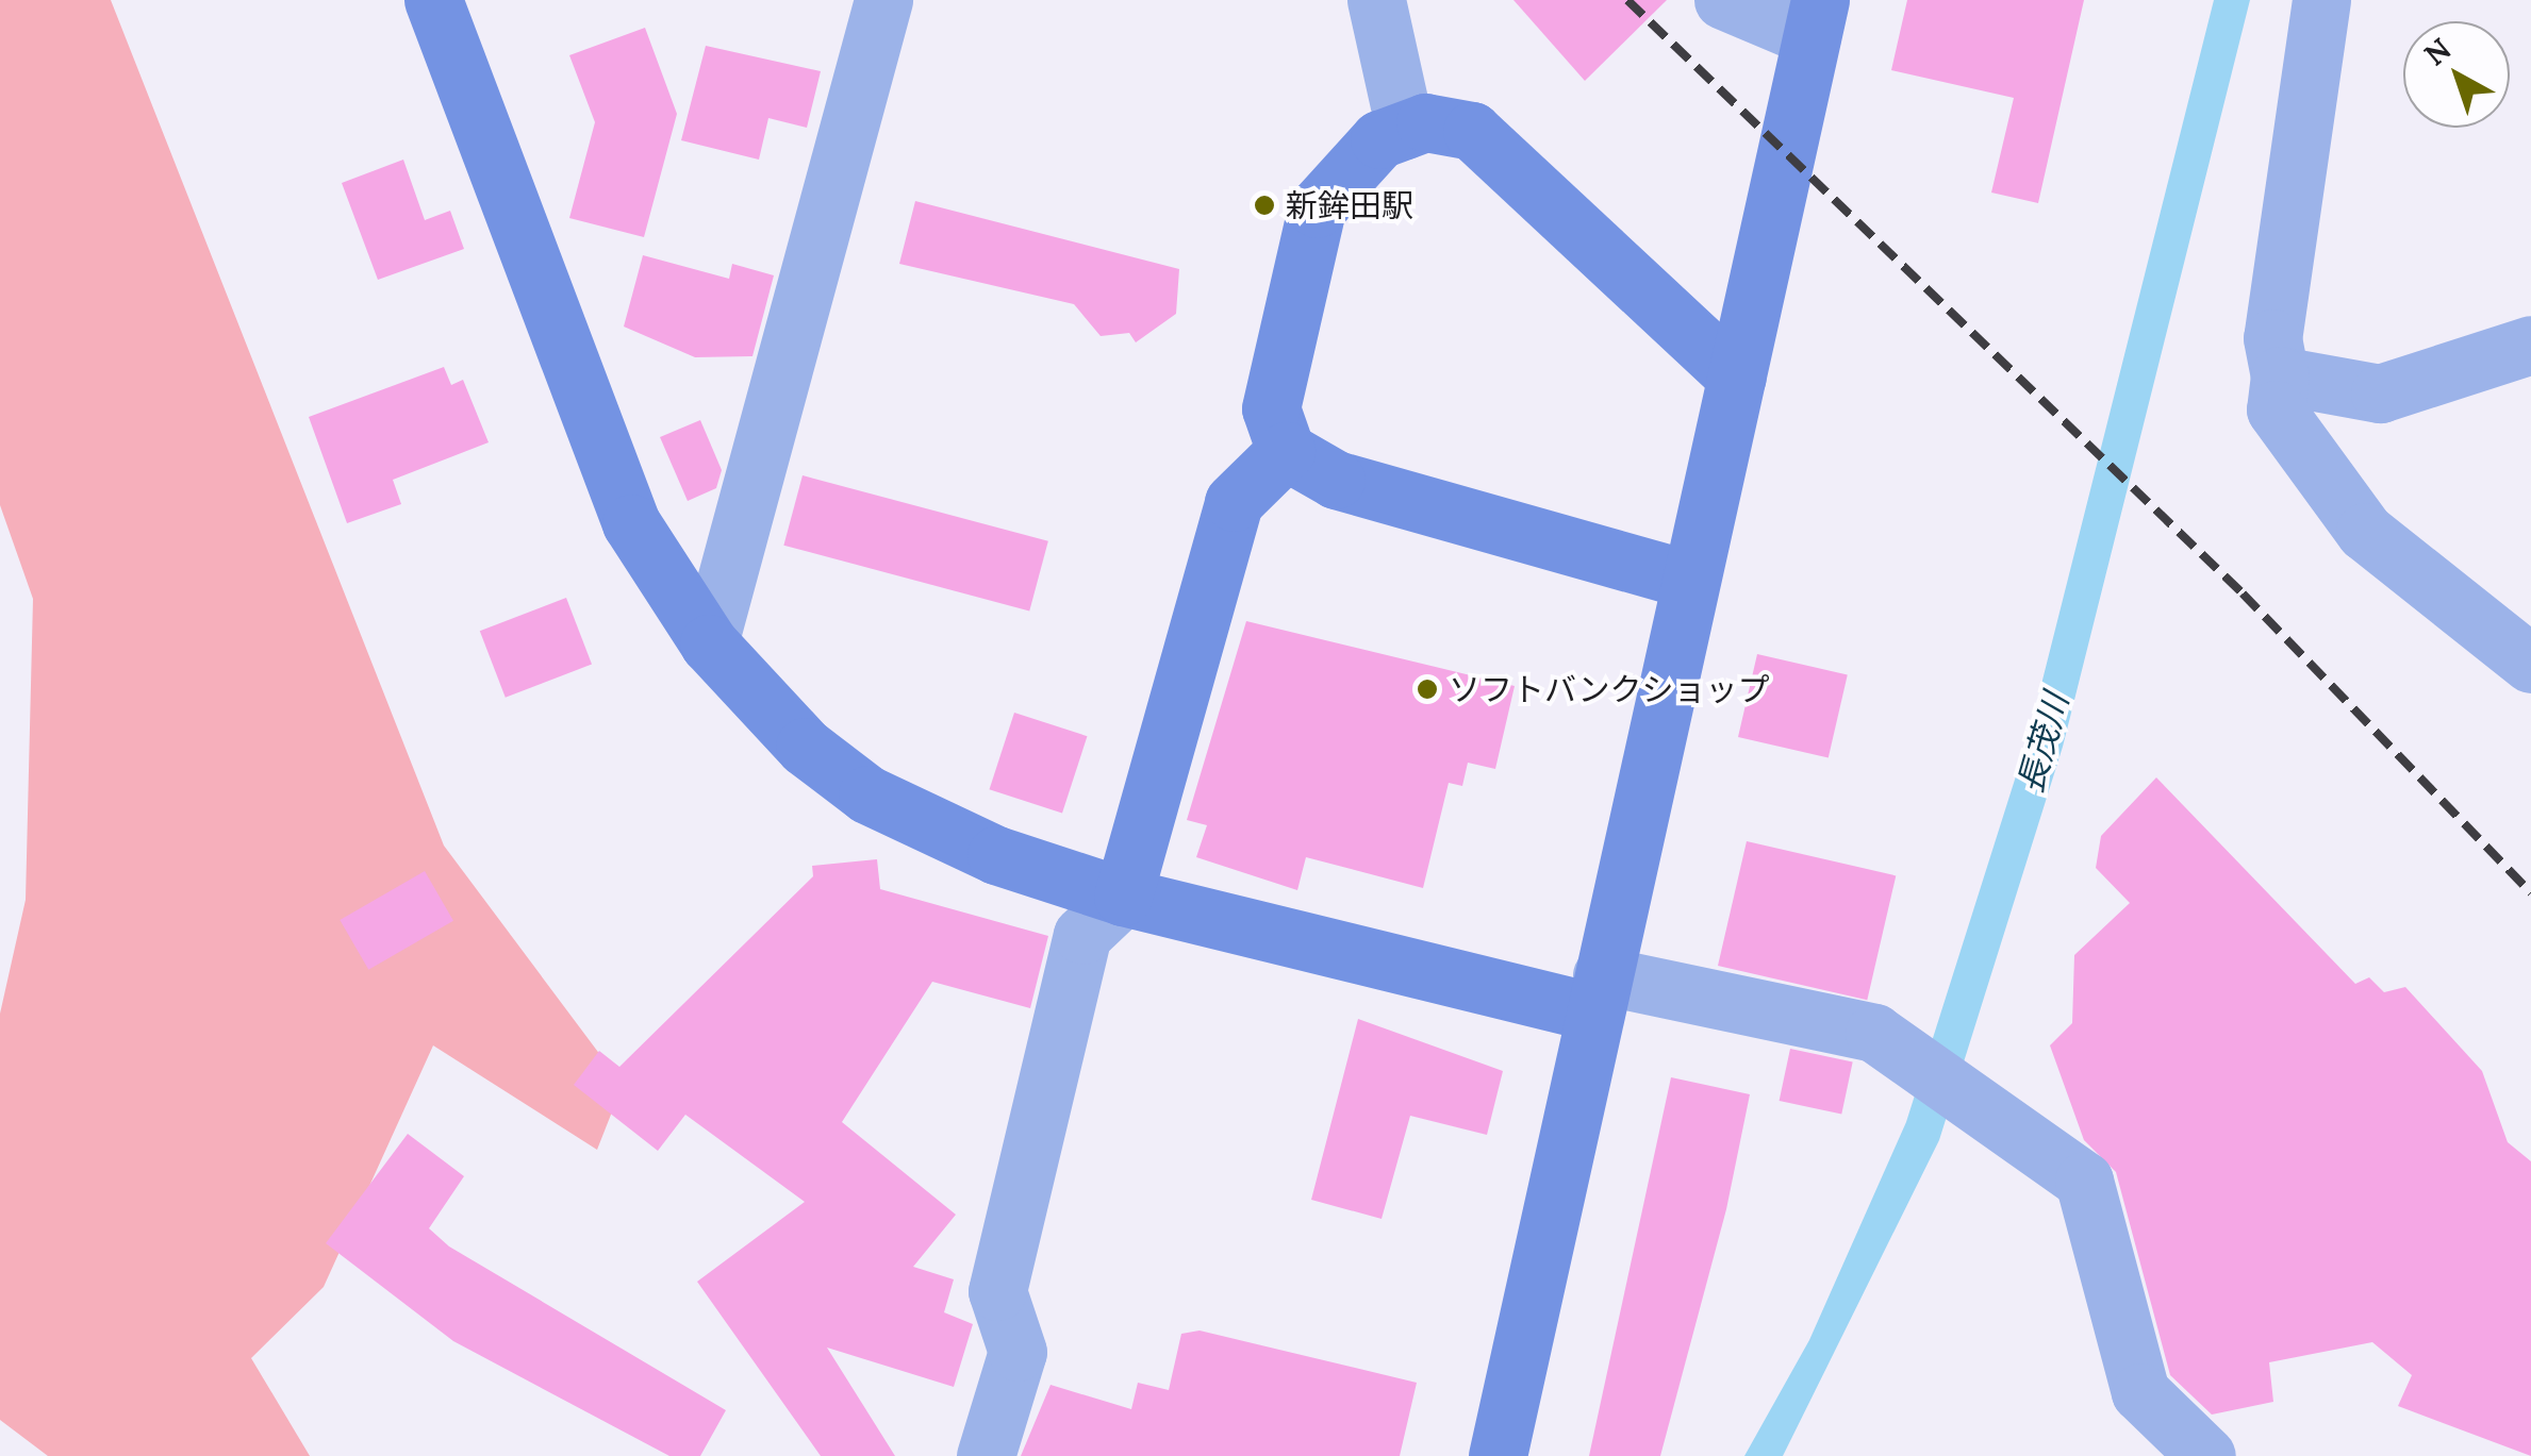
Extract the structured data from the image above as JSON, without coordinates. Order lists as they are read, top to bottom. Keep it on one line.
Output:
{"water":["長茂川"],"places":["新鉾田駅","ソフトバンクショップ"],"north":"top left"}
